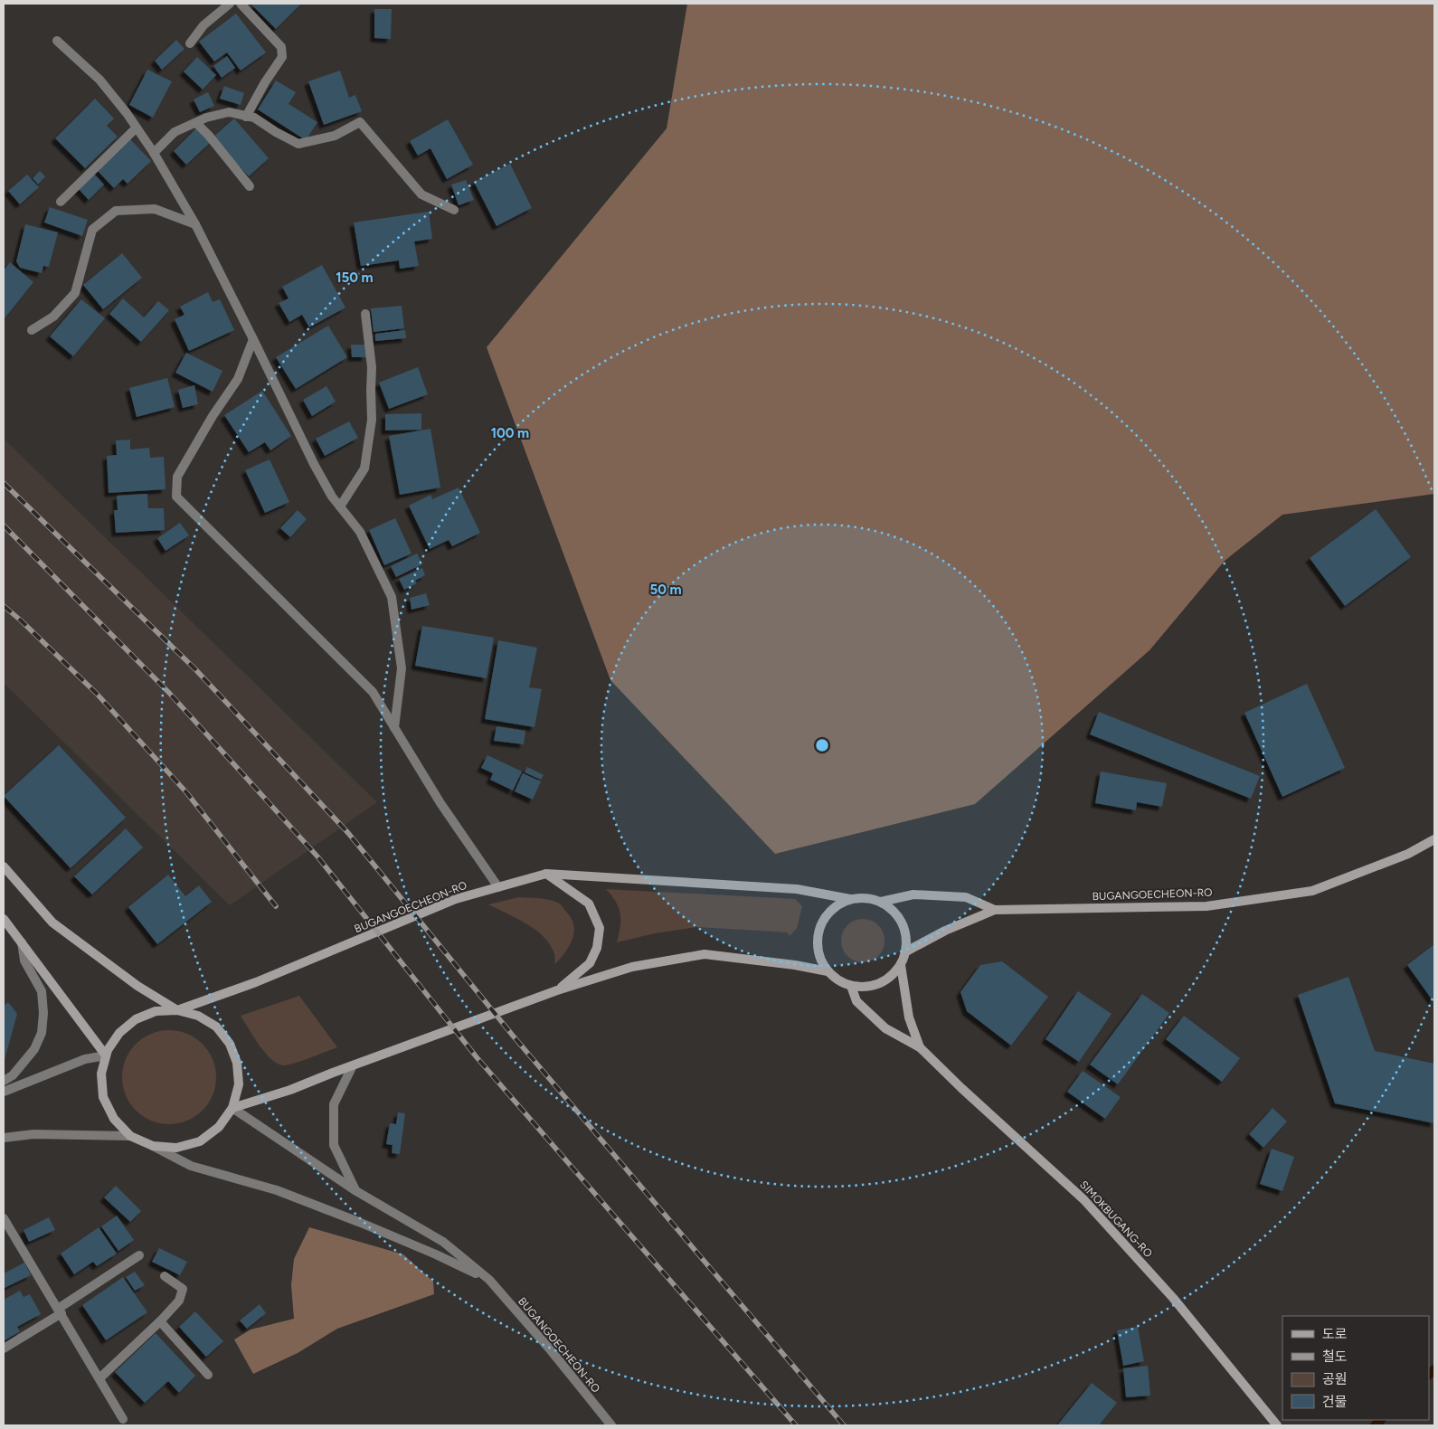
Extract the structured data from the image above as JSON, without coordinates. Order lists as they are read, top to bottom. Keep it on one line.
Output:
{"streets":{"main road":["BUGANGOECHEON-RO","SIMOKBUGANG-RO"]},"legend":["도로","철도","공원","건물"],"rings":["150 m","100 m","50 m"]}
